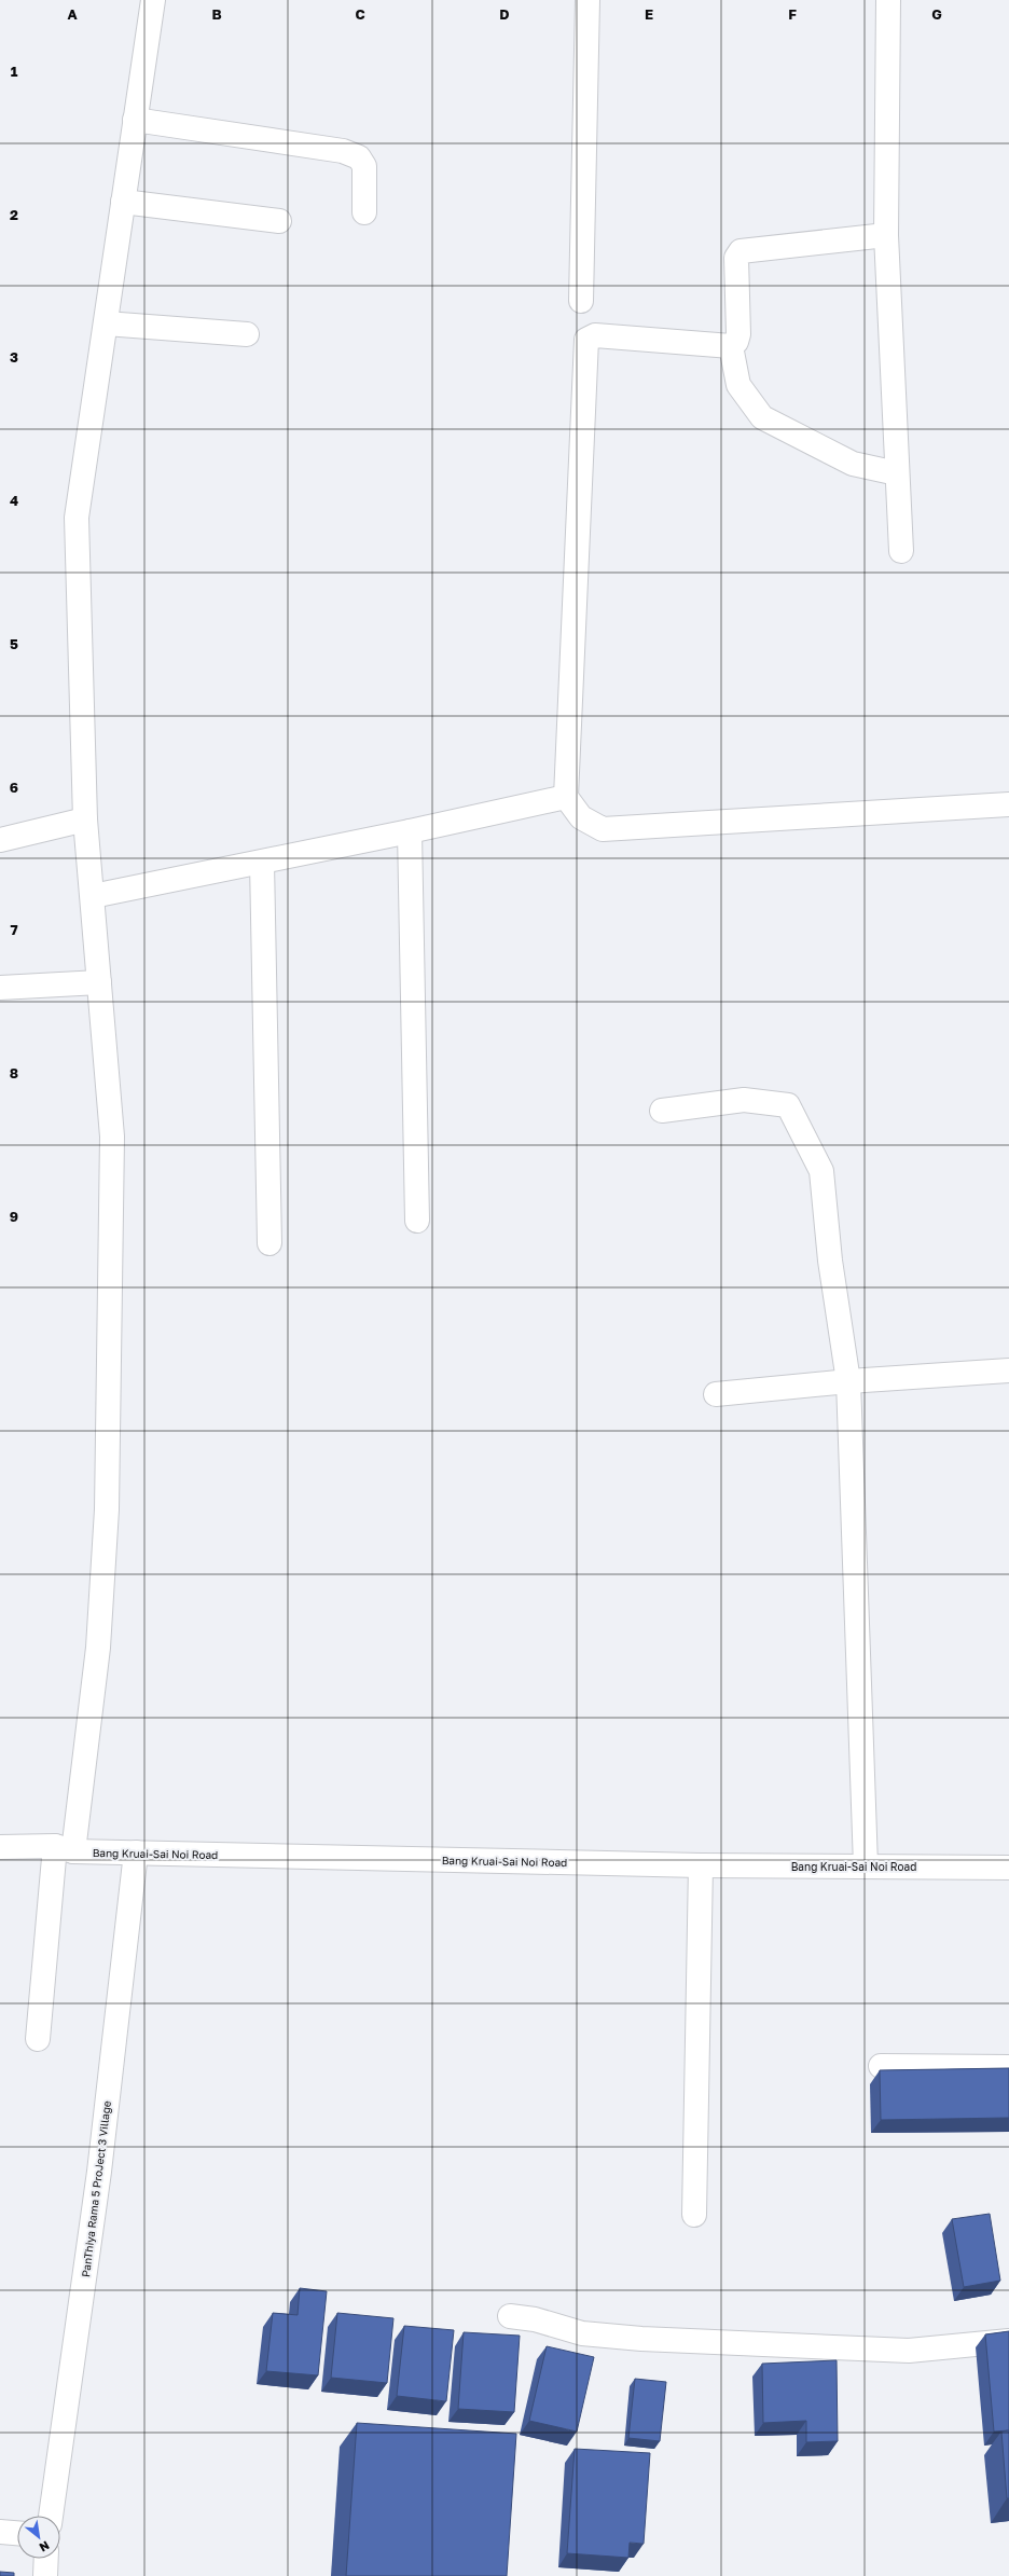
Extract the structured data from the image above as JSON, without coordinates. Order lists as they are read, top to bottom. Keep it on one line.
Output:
{"streets":{"street":["Bang Kruai-Sai Noi Road","PanThiya Rama 5 ProJect 3 Village"]},"crossings":[["Bang Kruai-Sai Noi Road","PanThiya Rama 5 ProJect 3 Village"]],"north":"bottom right","grid":{"columns":["A","B","C","D","E","F","G"],"rows":["1","2","3","4","5","6","7","8","9"]}}
